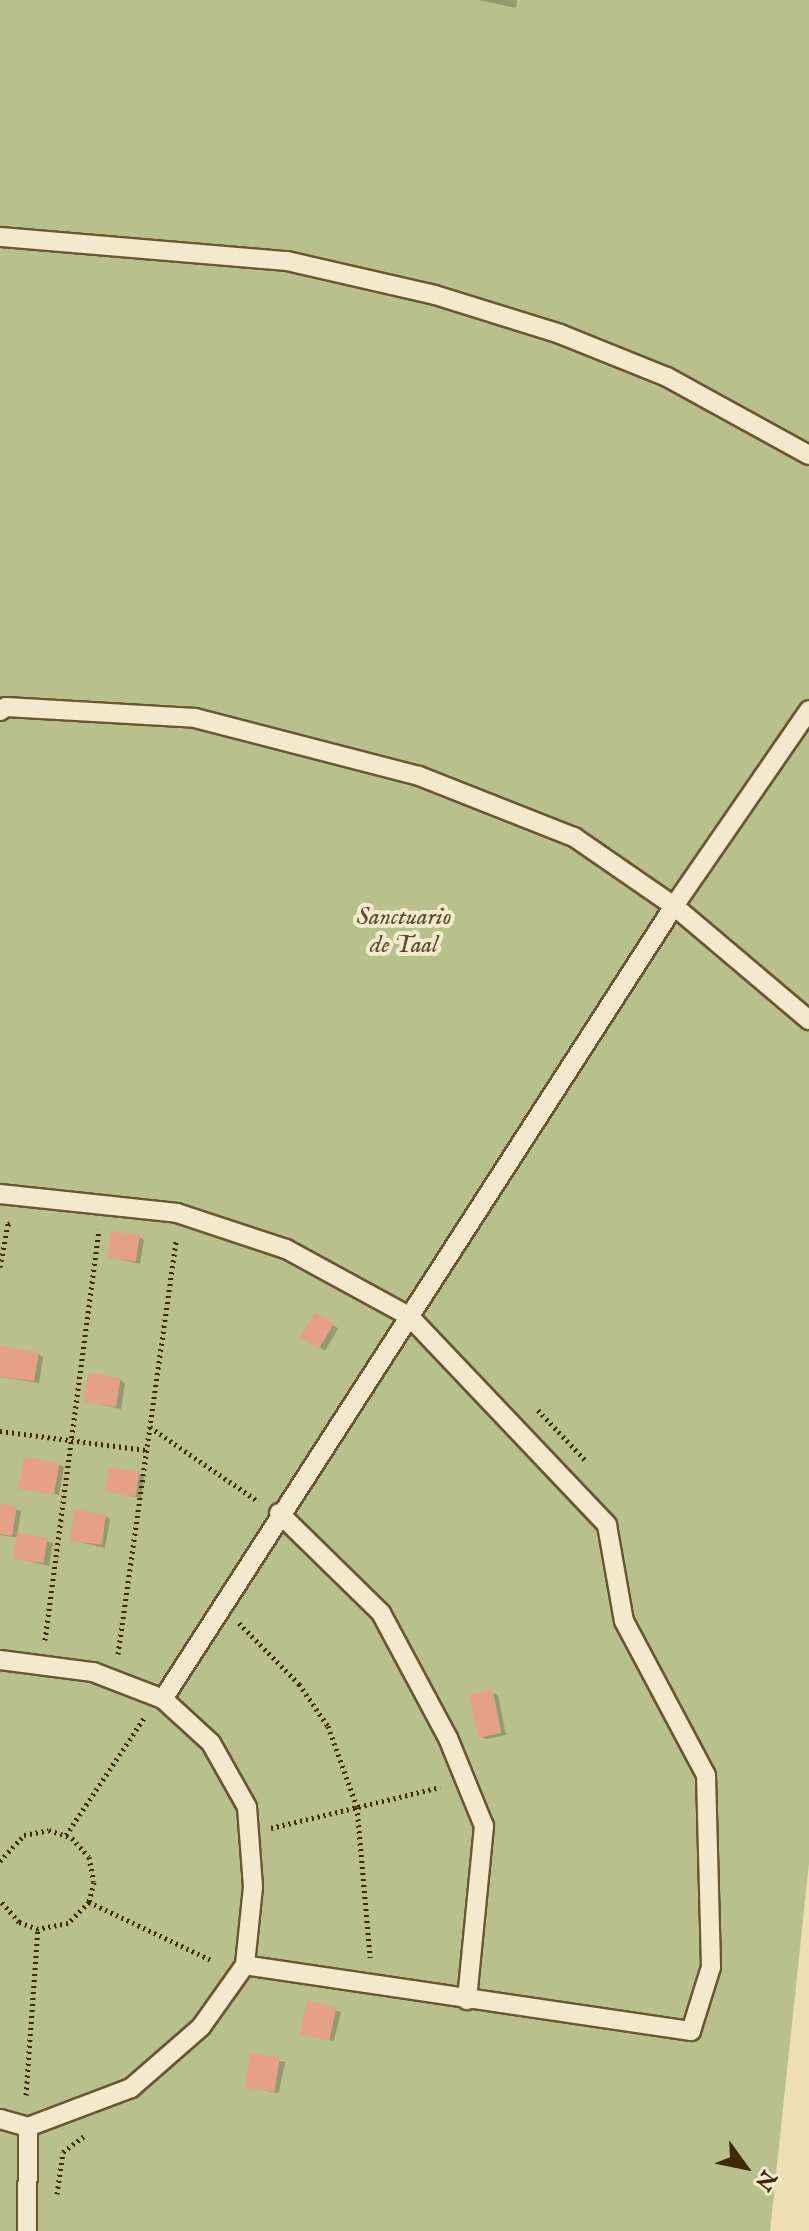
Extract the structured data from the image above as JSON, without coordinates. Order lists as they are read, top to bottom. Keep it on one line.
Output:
{"parks":["Sanctuario de Taal"],"north":"bottom right"}
